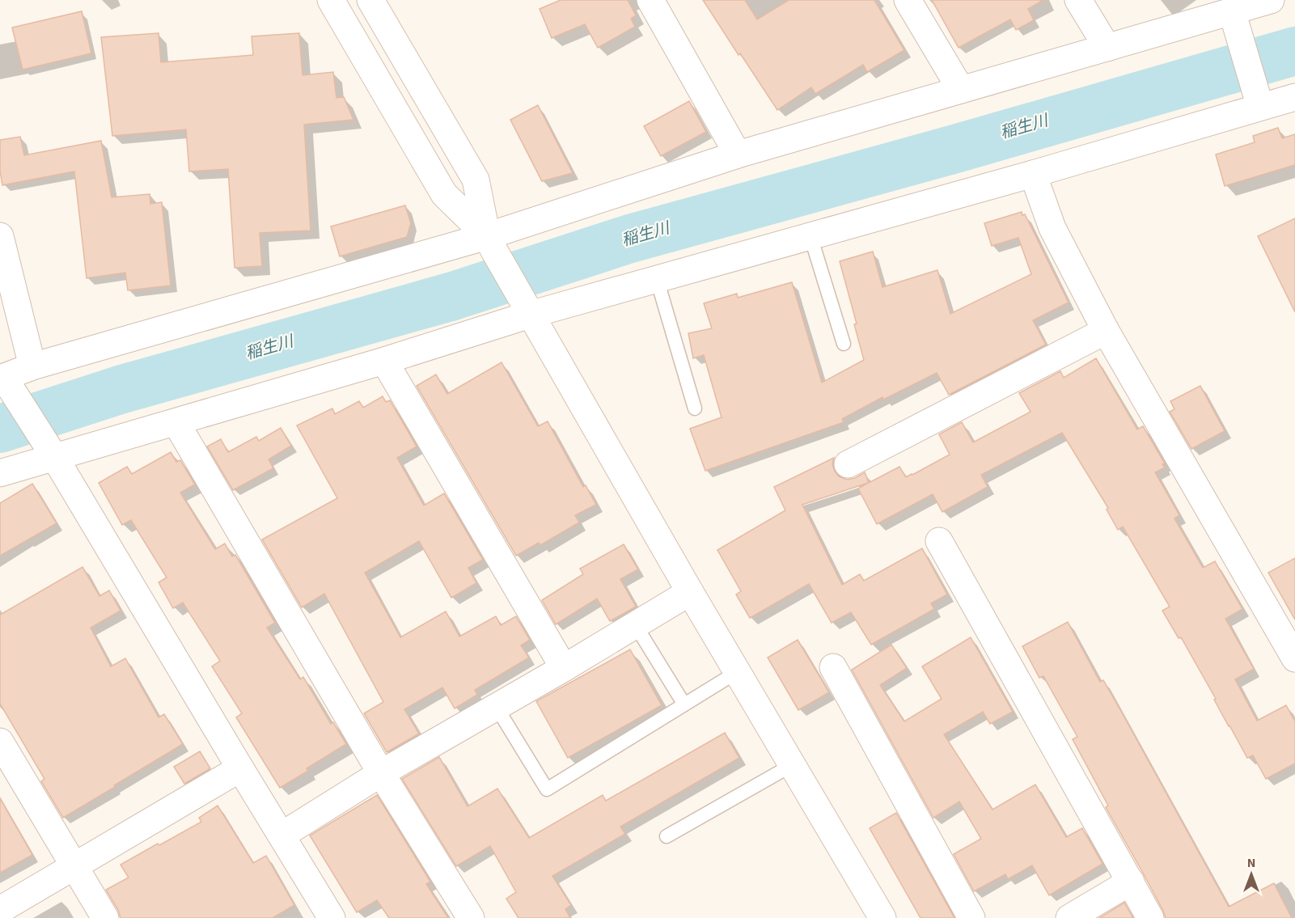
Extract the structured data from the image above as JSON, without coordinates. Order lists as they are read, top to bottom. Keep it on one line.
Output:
{"water":["稲生川"],"north":"top"}
